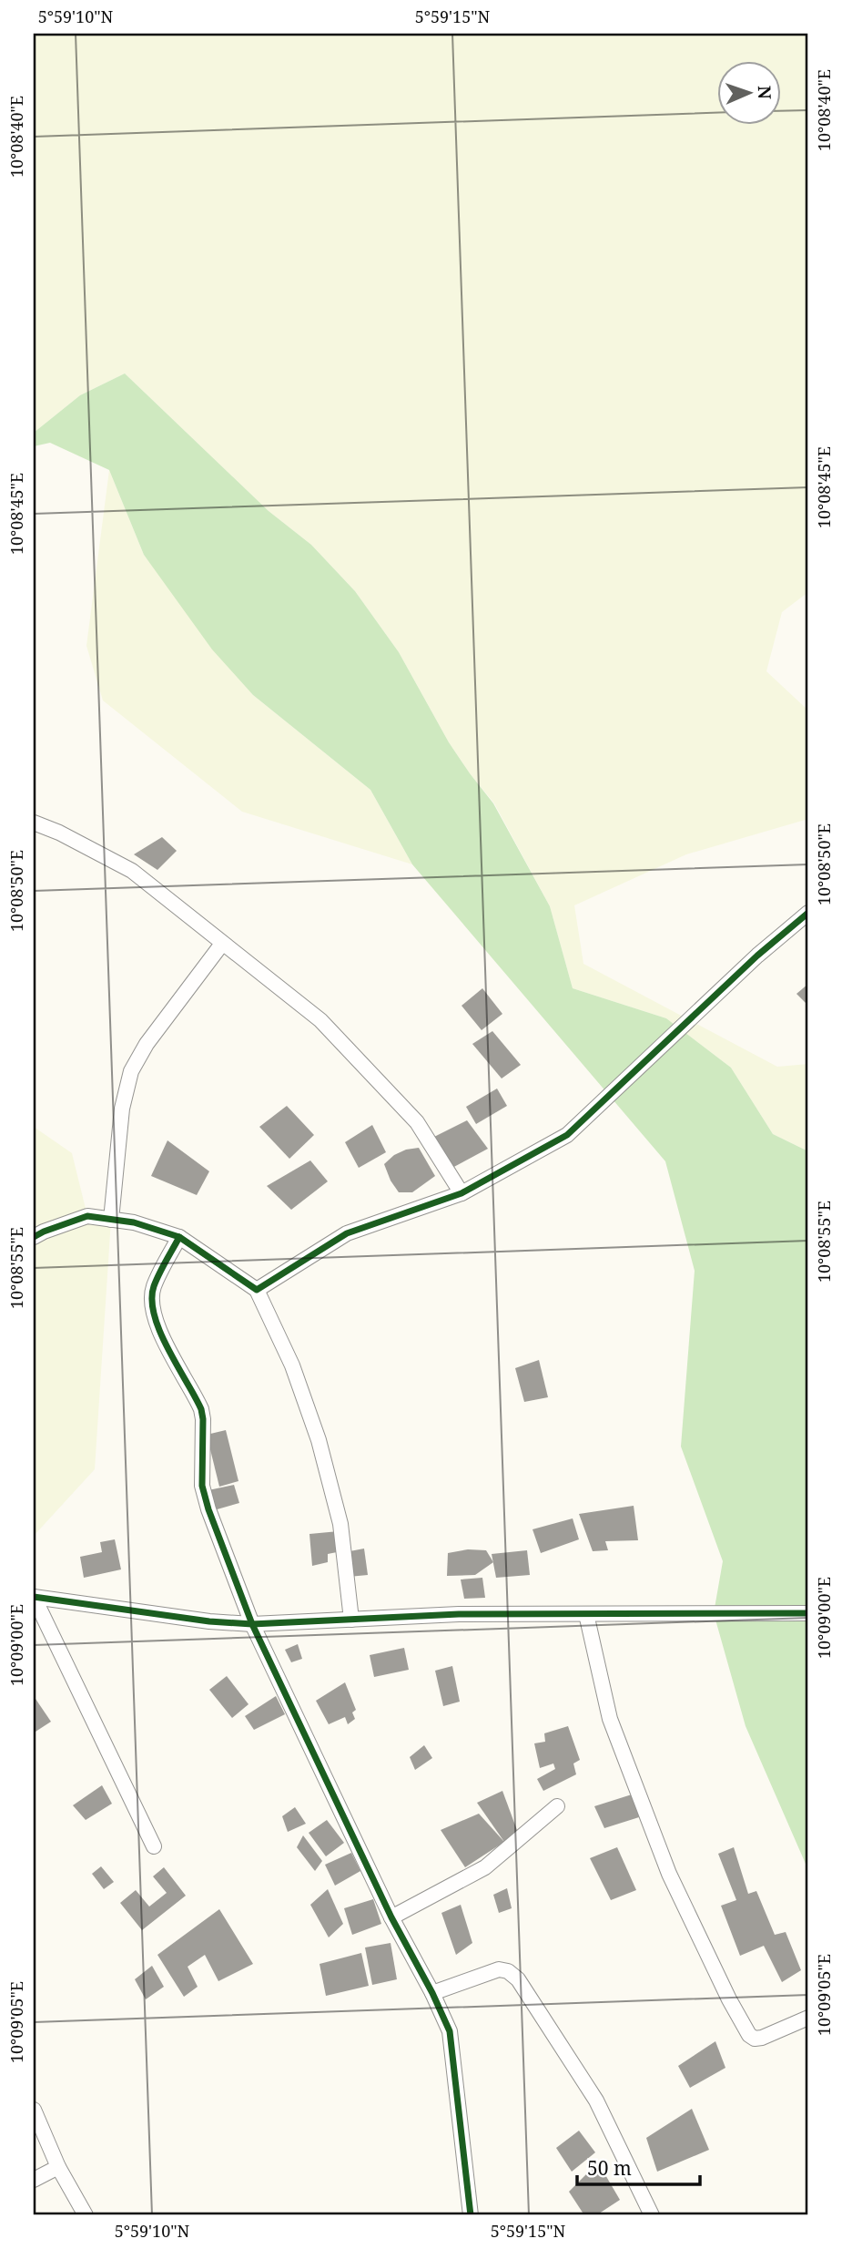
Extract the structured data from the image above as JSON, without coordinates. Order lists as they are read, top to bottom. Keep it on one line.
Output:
{"scale_bar":"50 m","north":"right","coordinates":["5°59'10\"N","5°59'15\"N","10°08'40\"E","10°08'45\"E","10°08'50\"E","10°08'55\"E","10°09'00\"E","10°09'05\"E"]}
